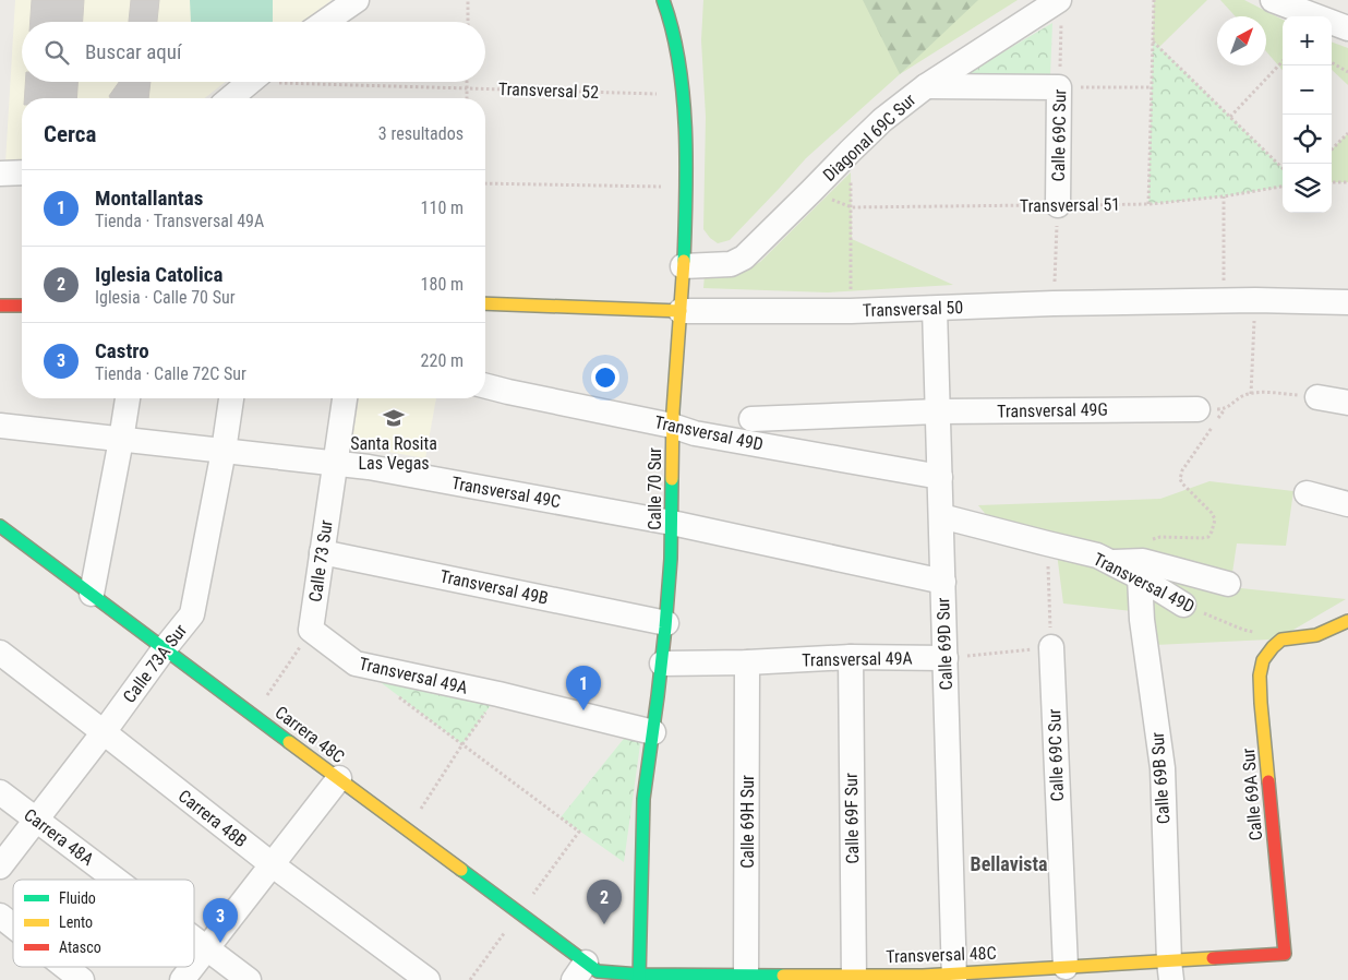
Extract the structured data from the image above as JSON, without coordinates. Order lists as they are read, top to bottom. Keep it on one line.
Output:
{"streets":{"street":["Calle 69C Sur","Diagonal 69C Sur","Transversal 50","Transversal 49G","Transversal 49D","Calle 70 Sur","Transversal 49C","Calle 73 Sur","Transversal 49B","Calle 69D Sur","Transversal 49A","Calle 73A Sur","Carrera 48C","Calle 69B Sur","Calle 69A Sur","Carrera 48B","Calle 69F Sur","Calle 69H Sur","Carrera 48A","Transversal 48C"],"path":["Transversal 52","Transversal 51"]},"crossings":[["Transversal 52","Calle 70 Sur"],["Calle 69C Sur","Diagonal 69C Sur"],["Calle 69C Sur","Transversal 51"],["Calle 69C Sur","Transversal 50"],["Calle 69C Sur","Transversal 48C"],["Diagonal 69C Sur","Calle 70 Sur"],["Transversal 50","Calle 70 Sur"],["Transversal 50","Calle 69D Sur"],["Transversal 49G","Calle 69D Sur"],["Transversal 49D","Calle 70 Sur"],["Transversal 49D","Calle 69D Sur"],["Transversal 49D","Calle 69B Sur"],["Transversal 49D","Calle 69A Sur"],["Calle 70 Sur","Transversal 49C"],["Calle 70 Sur","Transversal 49B"],["Calle 70 Sur","Transversal 49A"],["Calle 70 Sur","Transversal 48C"],["Transversal 49C","Calle 73 Sur"],["Transversal 49C","Calle 69D Sur"],["Transversal 49C","Calle 73A Sur"],["Calle 73 Sur","Transversal 49B"],["Calle 73 Sur","Transversal 49A"],["Calle 69D Sur","Transversal 49A"],["Calle 69D Sur","Transversal 48C"],["Transversal 49A","Calle 69F Sur"],["Transversal 49A","Calle 69H Sur"],["Calle 73A Sur","Carrera 48C"],["Calle 73A Sur","Carrera 48B"],["Calle 73A Sur","Carrera 48A"],["Carrera 48C","Transversal 48C"],["Calle 69B Sur","Transversal 48C"],["Calle 69A Sur","Transversal 48C"],["Calle 69F Sur","Transversal 48C"],["Calle 69H Sur","Transversal 48C"]],"districts":["Bellavista"],"places":{"school or university":["Santa Rosita Las Vegas"]},"legend":["Fluido","Lento","Atasco"],"north":"top right","page":{"map_buttons":["+","−"],"search":"Buscar aquí","heading":["Cerca","3 resultados"],"list":[{"mark":"1","name":"Montallantas","note":"Tienda · Transversal 49A","value":"110 m"},{"mark":"2","name":"Iglesia Catolica","note":"Iglesia · Calle 70 Sur","value":"180 m"},{"mark":"3","name":"Castro","note":"Tienda · Calle 72C Sur","value":"220 m"}],"pins":["1","2","3"]}}
